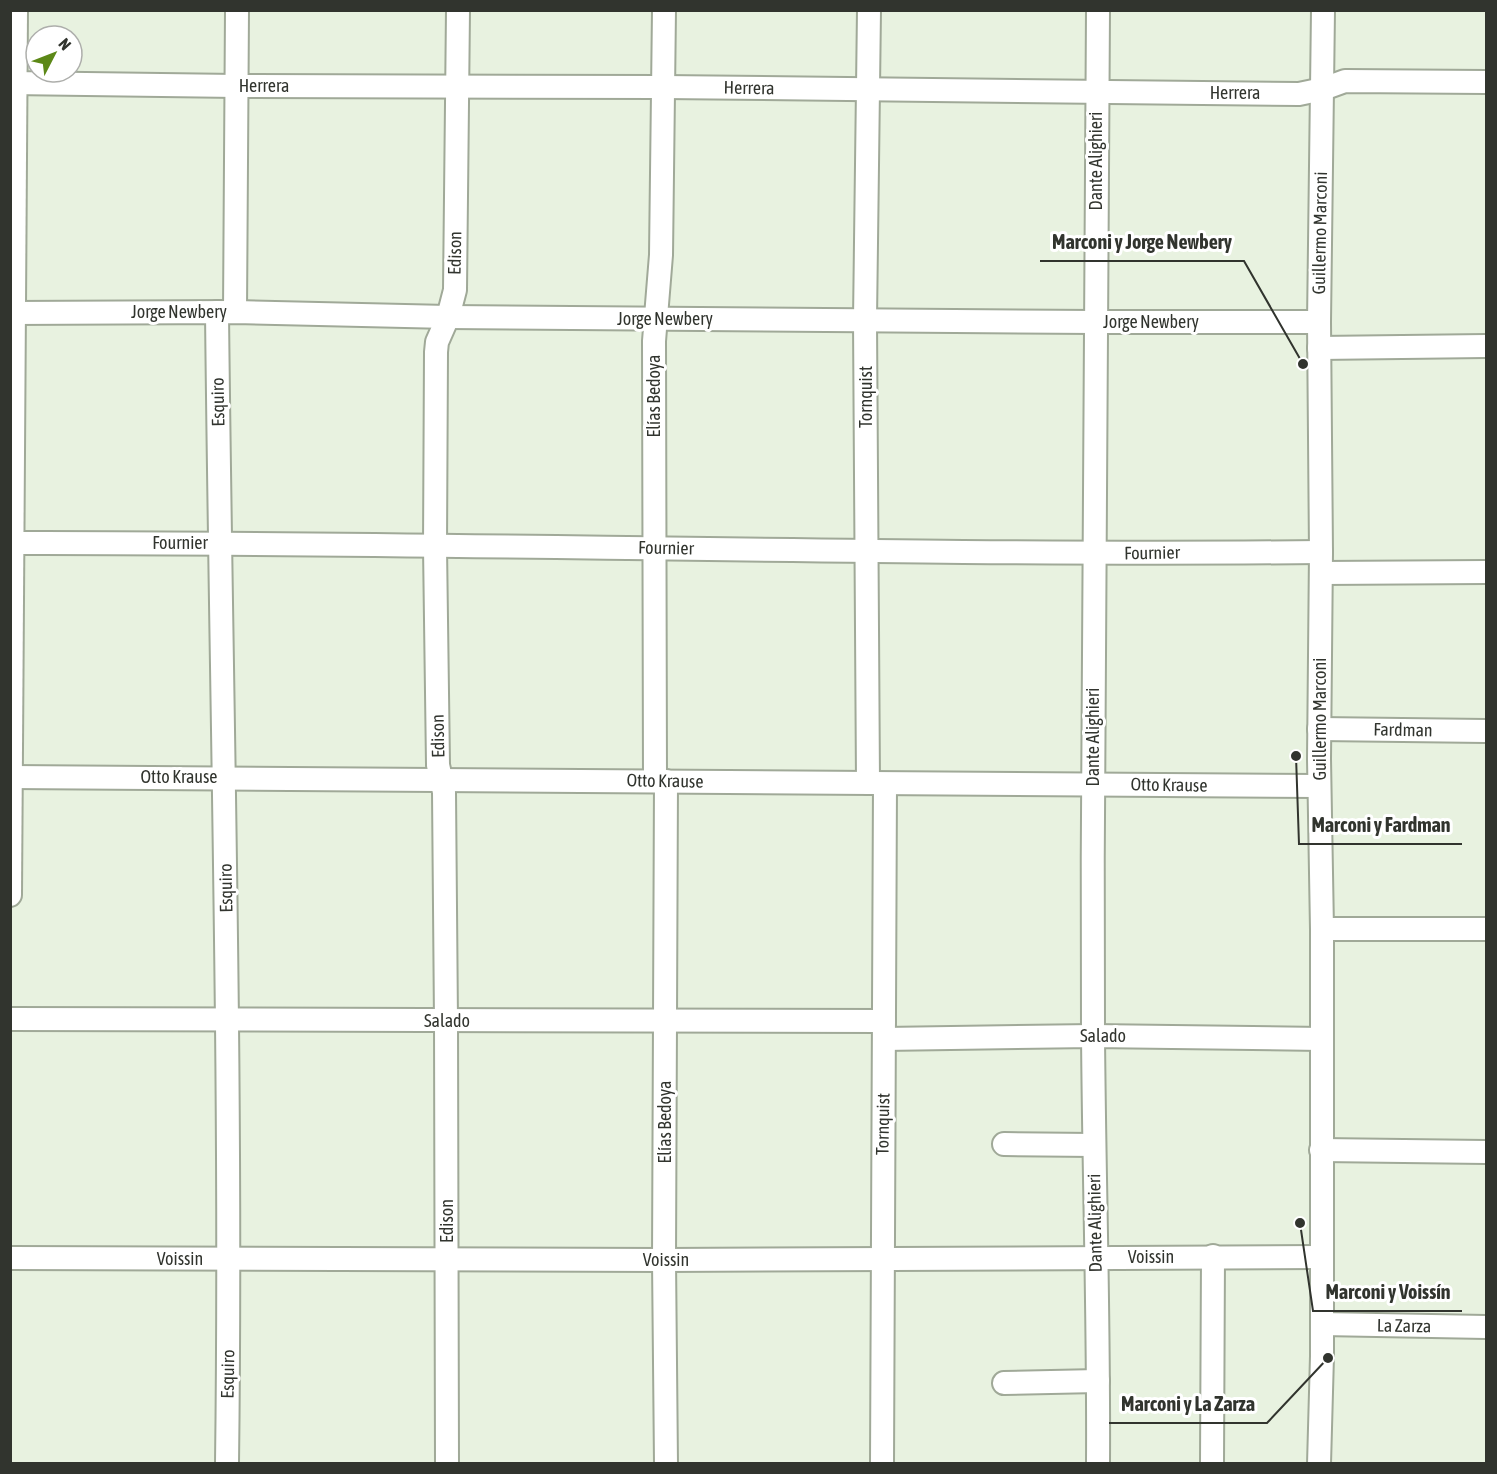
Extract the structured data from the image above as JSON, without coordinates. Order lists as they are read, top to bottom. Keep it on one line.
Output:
{"streets":{"street":["Herrera","Dante Alighieri","Guillermo Marconi","Edison","Jorge Newbery","Elías Bedoya","Tornquist","Esquiro","Fournier","Fardman","Otto Krause","Salado","Voissin","La Zarza"]},"crossings":[["Herrera","Dante Alighieri"],["Herrera","Guillermo Marconi"],["Herrera","Edison"],["Herrera","Elías Bedoya"],["Herrera","Tornquist"],["Herrera","Esquiro"],["Dante Alighieri","Jorge Newbery"],["Dante Alighieri","Fournier"],["Dante Alighieri","Otto Krause"],["Dante Alighieri","Salado"],["Dante Alighieri","Voissin"],["Guillermo Marconi","Jorge Newbery"],["Guillermo Marconi","Fournier"],["Guillermo Marconi","Fardman"],["Guillermo Marconi","Otto Krause"],["Guillermo Marconi","Salado"],["Guillermo Marconi","Voissin"],["Guillermo Marconi","La Zarza"],["Edison","Jorge Newbery"],["Edison","Fournier"],["Edison","Otto Krause"],["Edison","Salado"],["Edison","Voissin"],["Jorge Newbery","Elías Bedoya"],["Jorge Newbery","Tornquist"],["Jorge Newbery","Esquiro"],["Elías Bedoya","Fournier"],["Elías Bedoya","Otto Krause"],["Elías Bedoya","Salado"],["Elías Bedoya","Voissin"],["Tornquist","Fournier"],["Tornquist","Otto Krause"],["Tornquist","Salado"],["Tornquist","Voissin"],["Esquiro","Fournier"],["Esquiro","Otto Krause"],["Esquiro","Salado"],["Esquiro","Voissin"]],"places":["Marconi y Jorge Newbery","Marconi y Fardman","Marconi y Voissín","Marconi y La Zarza"],"north":"top right"}
